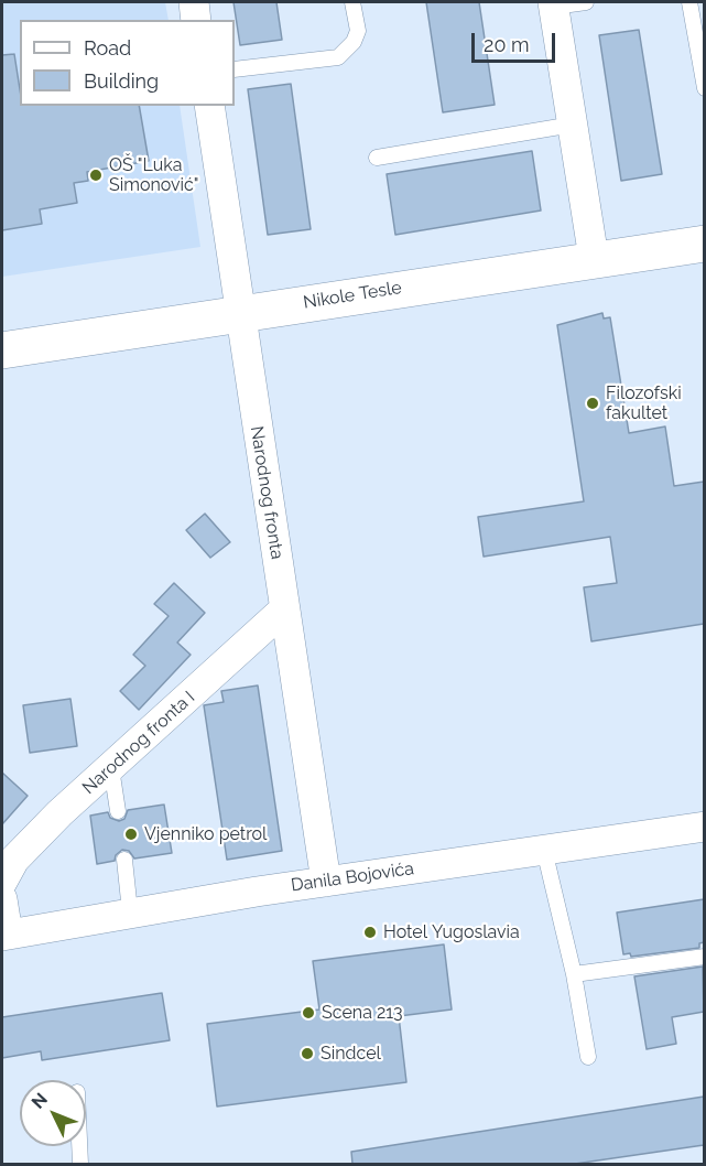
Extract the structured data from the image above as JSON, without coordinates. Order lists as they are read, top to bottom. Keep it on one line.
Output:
{"streets":{"street":["Nikole Tesle","Narodnog fronta","Narodnog fronta I","Danila Bojovića"]},"crossings":[["Nikole Tesle","Narodnog fronta"],["Narodnog fronta","Narodnog fronta I"],["Narodnog fronta","Danila Bojovića"]],"places":["OŠ \"Luka Simonović\"","Filozofski fakultet","Vjenniko petrol","Hotel Yugoslavia","Scena 213","Sindcel"],"legend":["Road","Building"],"scale_bar":"20 m","north":"top left"}
